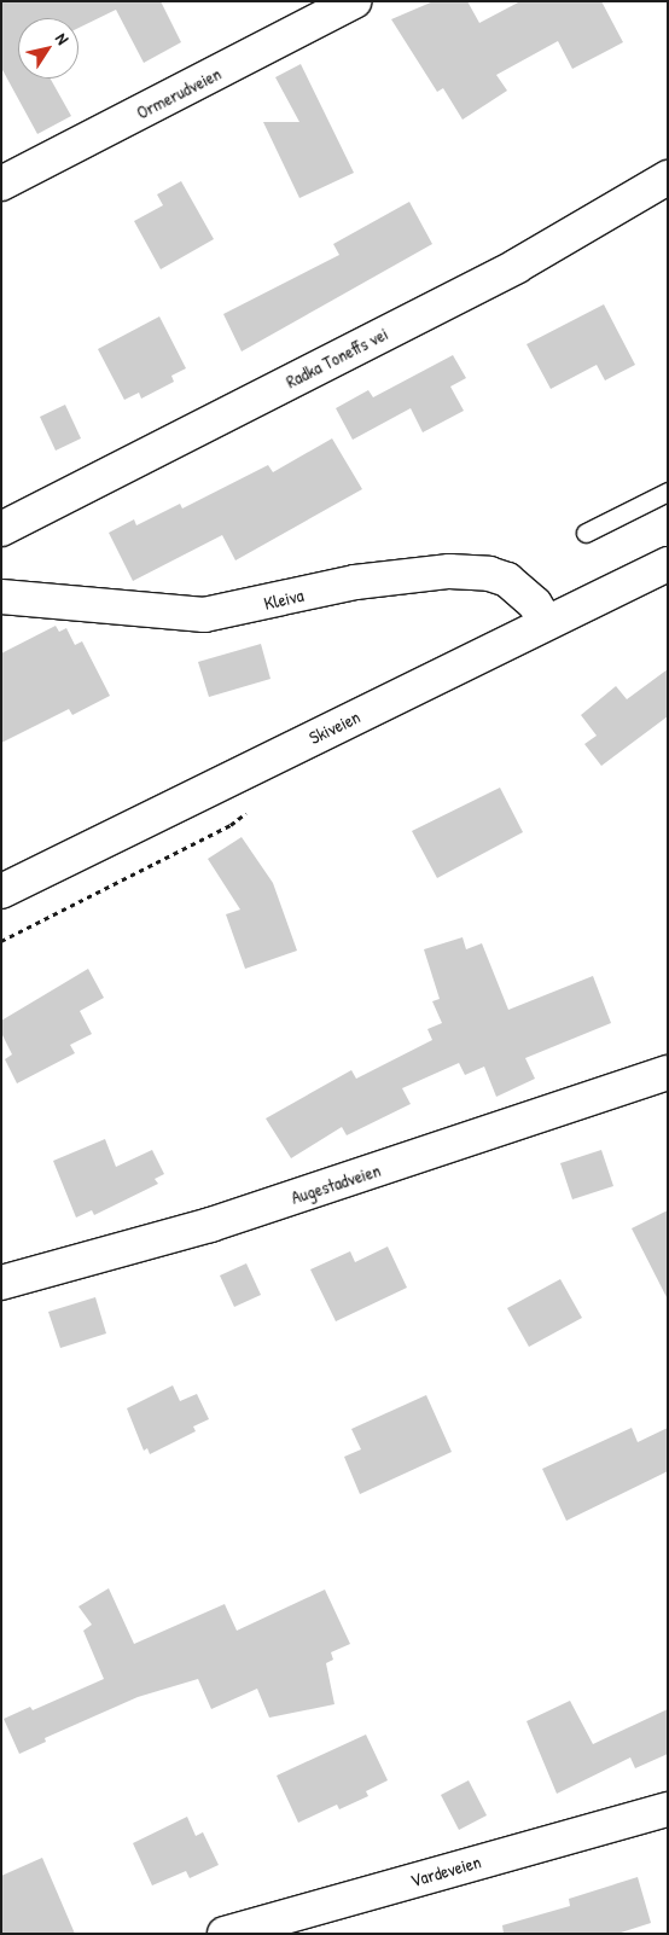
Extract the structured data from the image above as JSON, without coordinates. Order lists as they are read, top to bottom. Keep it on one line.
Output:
{"streets":{"street":["Ormerudveien","Radka Toneffs vei","Kleiva","Skiveien","Augestadveien","Vardeveien"]},"crossings":[["Kleiva","Skiveien"]],"north":"top right"}
